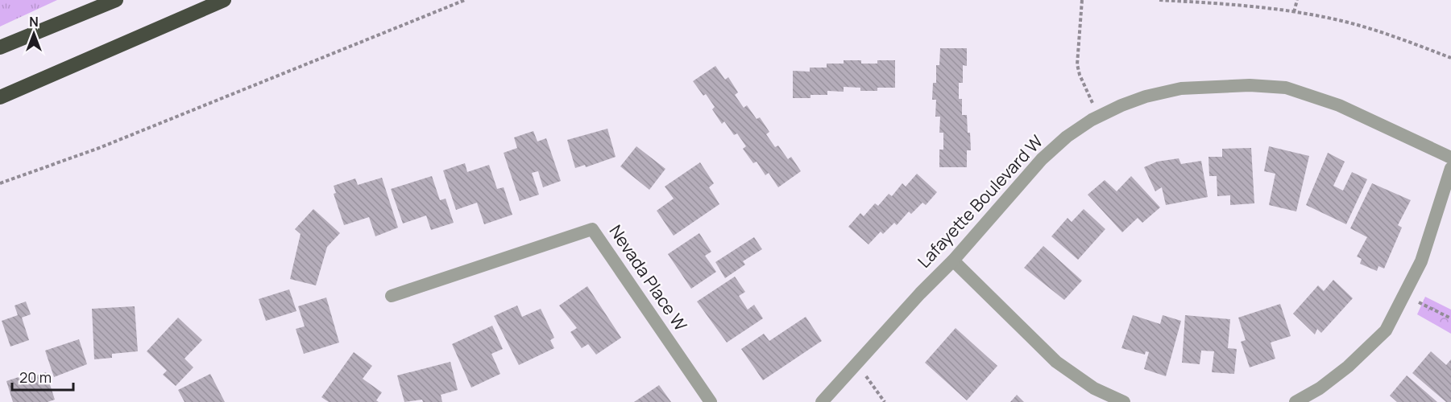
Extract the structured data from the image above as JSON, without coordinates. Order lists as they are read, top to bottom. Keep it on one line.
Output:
{"streets":{"street":["Lafayette Boulevard W","Nevada Place W"]},"scale_bar":"20 m","north":"top"}
